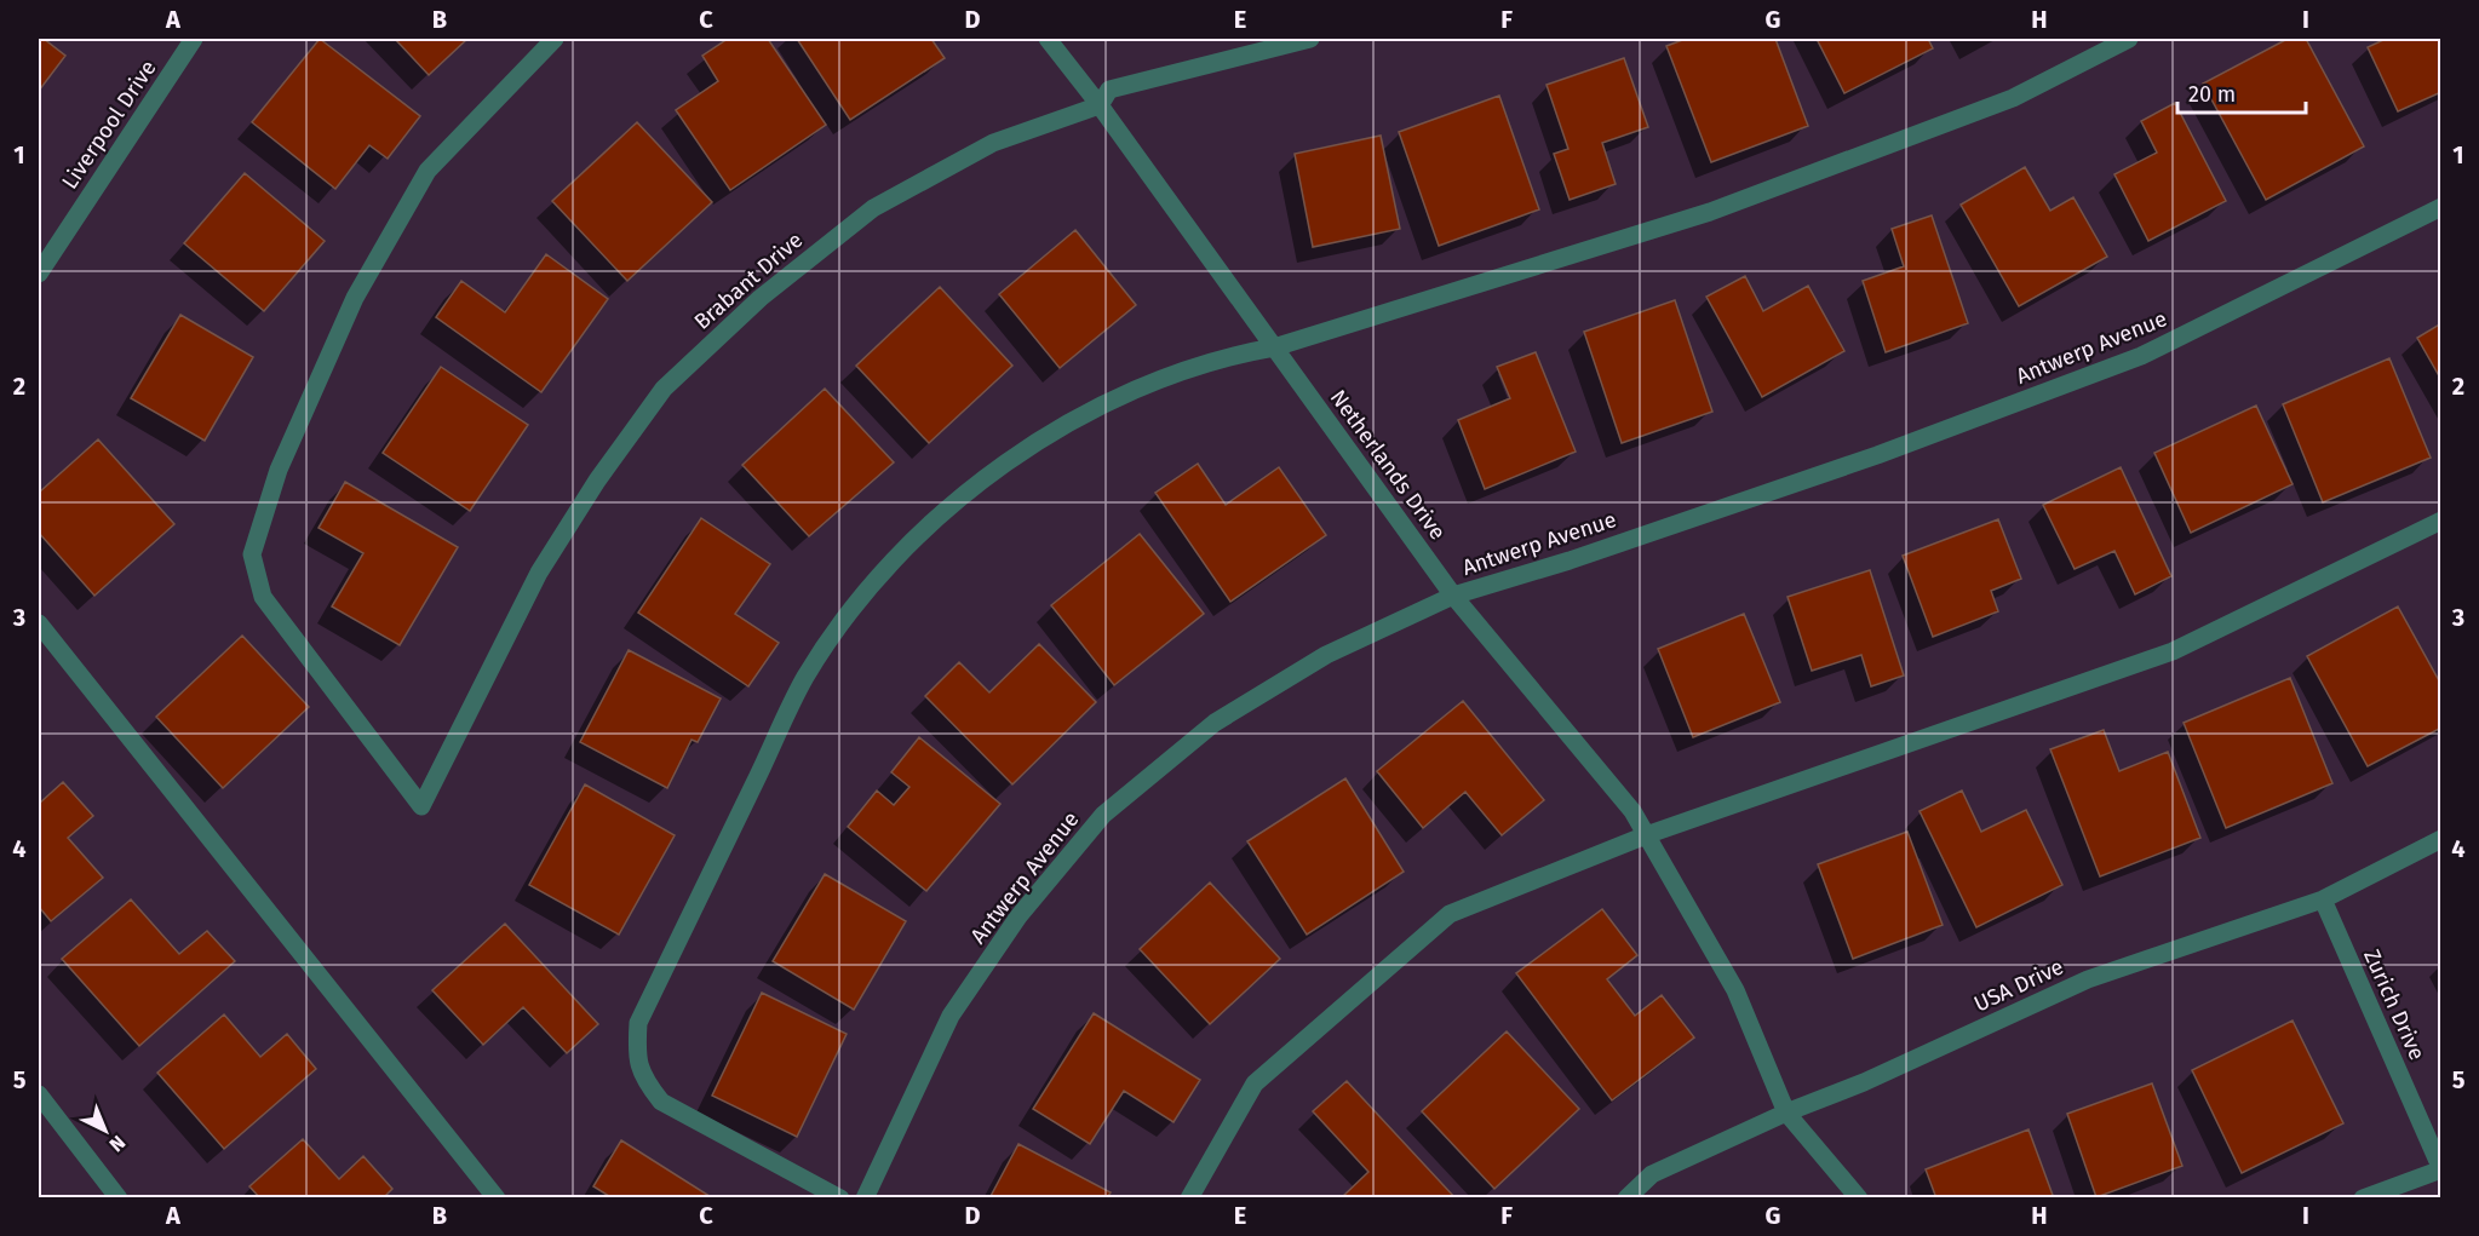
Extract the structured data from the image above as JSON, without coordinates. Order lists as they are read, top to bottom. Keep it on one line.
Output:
{"streets":{"street":["Liverpool Drive","Brabant Drive","Antwerp Avenue","Netherlands Drive","USA Drive","Zurich Drive"]},"crossings":[["Brabant Drive","Netherlands Drive"],["Antwerp Avenue","Netherlands Drive"],["Netherlands Drive","USA Drive"],["USA Drive","Zurich Drive"]],"scale_bar":"20 m","north":"bottom right","grid":{"columns":["A","B","C","D","E","F","G","H","I"],"rows":["1","2","3","4","5"]}}
